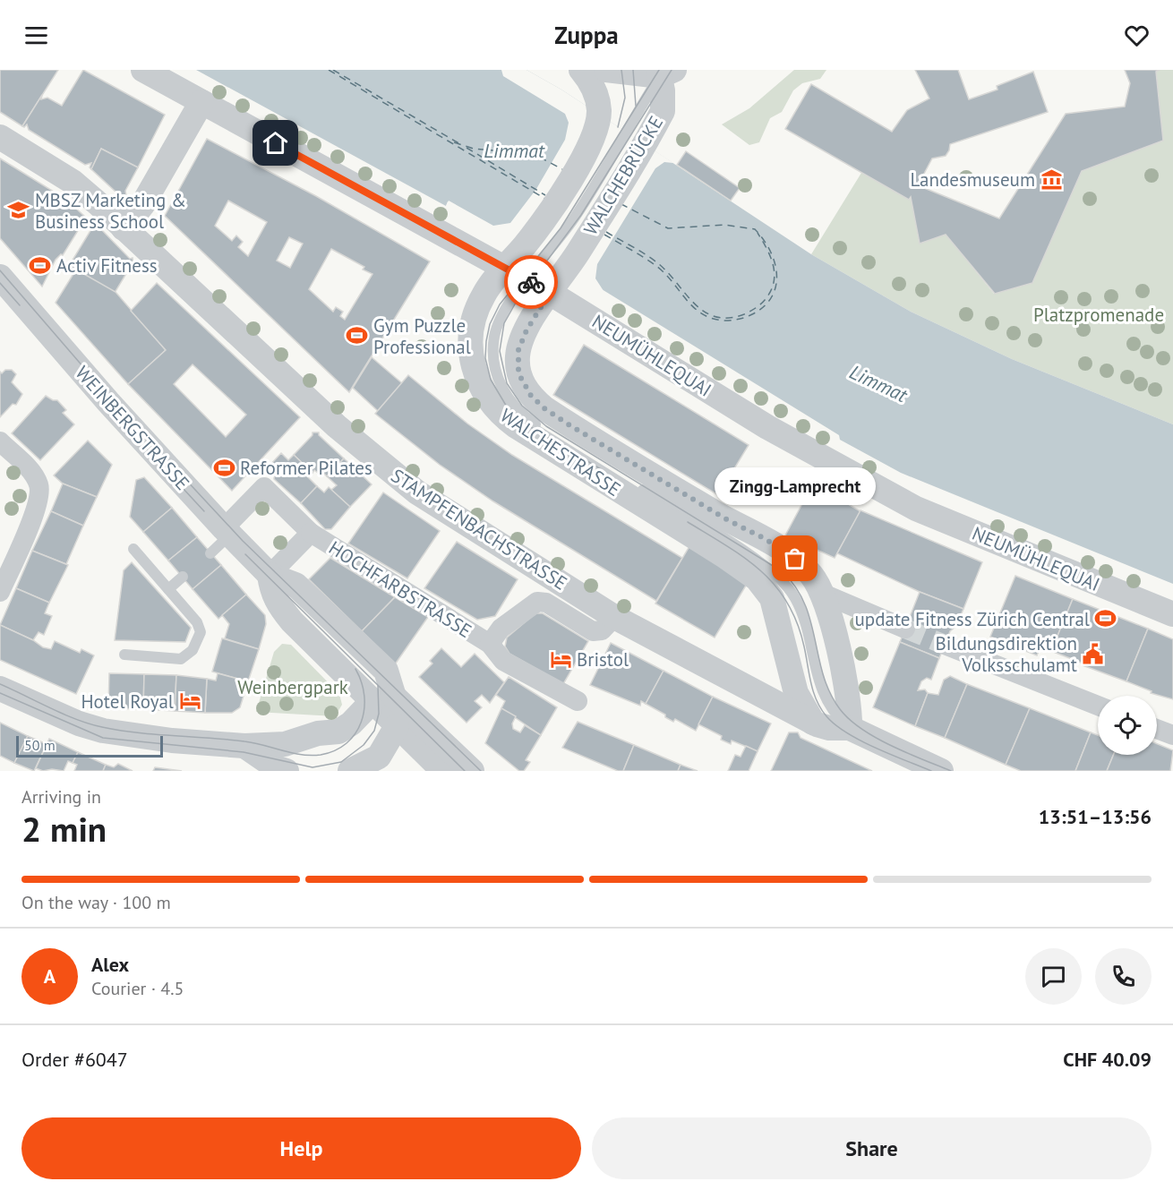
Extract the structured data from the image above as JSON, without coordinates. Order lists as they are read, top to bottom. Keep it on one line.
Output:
{"streets":{"street":["WALCHEBRÜCKE","NEUMÜHLEQUAI","WEINBERGSTRASSE","WALCHESTRASSE","STAMPFENBACHSTRASSE","HOCHFARBSTRASSE"]},"crossings":[["WALCHEBRÜCKE","WALCHESTRASSE"],["NEUMÜHLEQUAI","WALCHESTRASSE"],["WEINBERGSTRASSE","HOCHFARBSTRASSE"],["WALCHESTRASSE","STAMPFENBACHSTRASSE"],["STAMPFENBACHSTRASSE","HOCHFARBSTRASSE"]],"water":["Limmat"],"parks":["Platzpromenade","Weinbergpark"],"places":{"museum":["Landesmuseum"],"school or university":["MBSZ Marketing & Business School"],"sports":["Activ Fitness","Gym Puzzle Professional","Reformer Pilates","update Fitness Zürich Central"],"other":["Zingg-Lamprecht"],"public building":["Bildungsdirektion Volksschulamt"],"hotel":["Bristol","Hotel Royal"]},"scale_bar":"50 m","page":{"header":"Zuppa","bubble":"Zingg-Lamprecht","scale":"50 m","heading":["2 min","Arriving in","13:51–13:56"],"panel":["Alex","Courier · 4.5","Order #6047","CHF 40.09"],"bar":"On the way · 100 m","round":"A","buttons":["Help","Share"]}}
